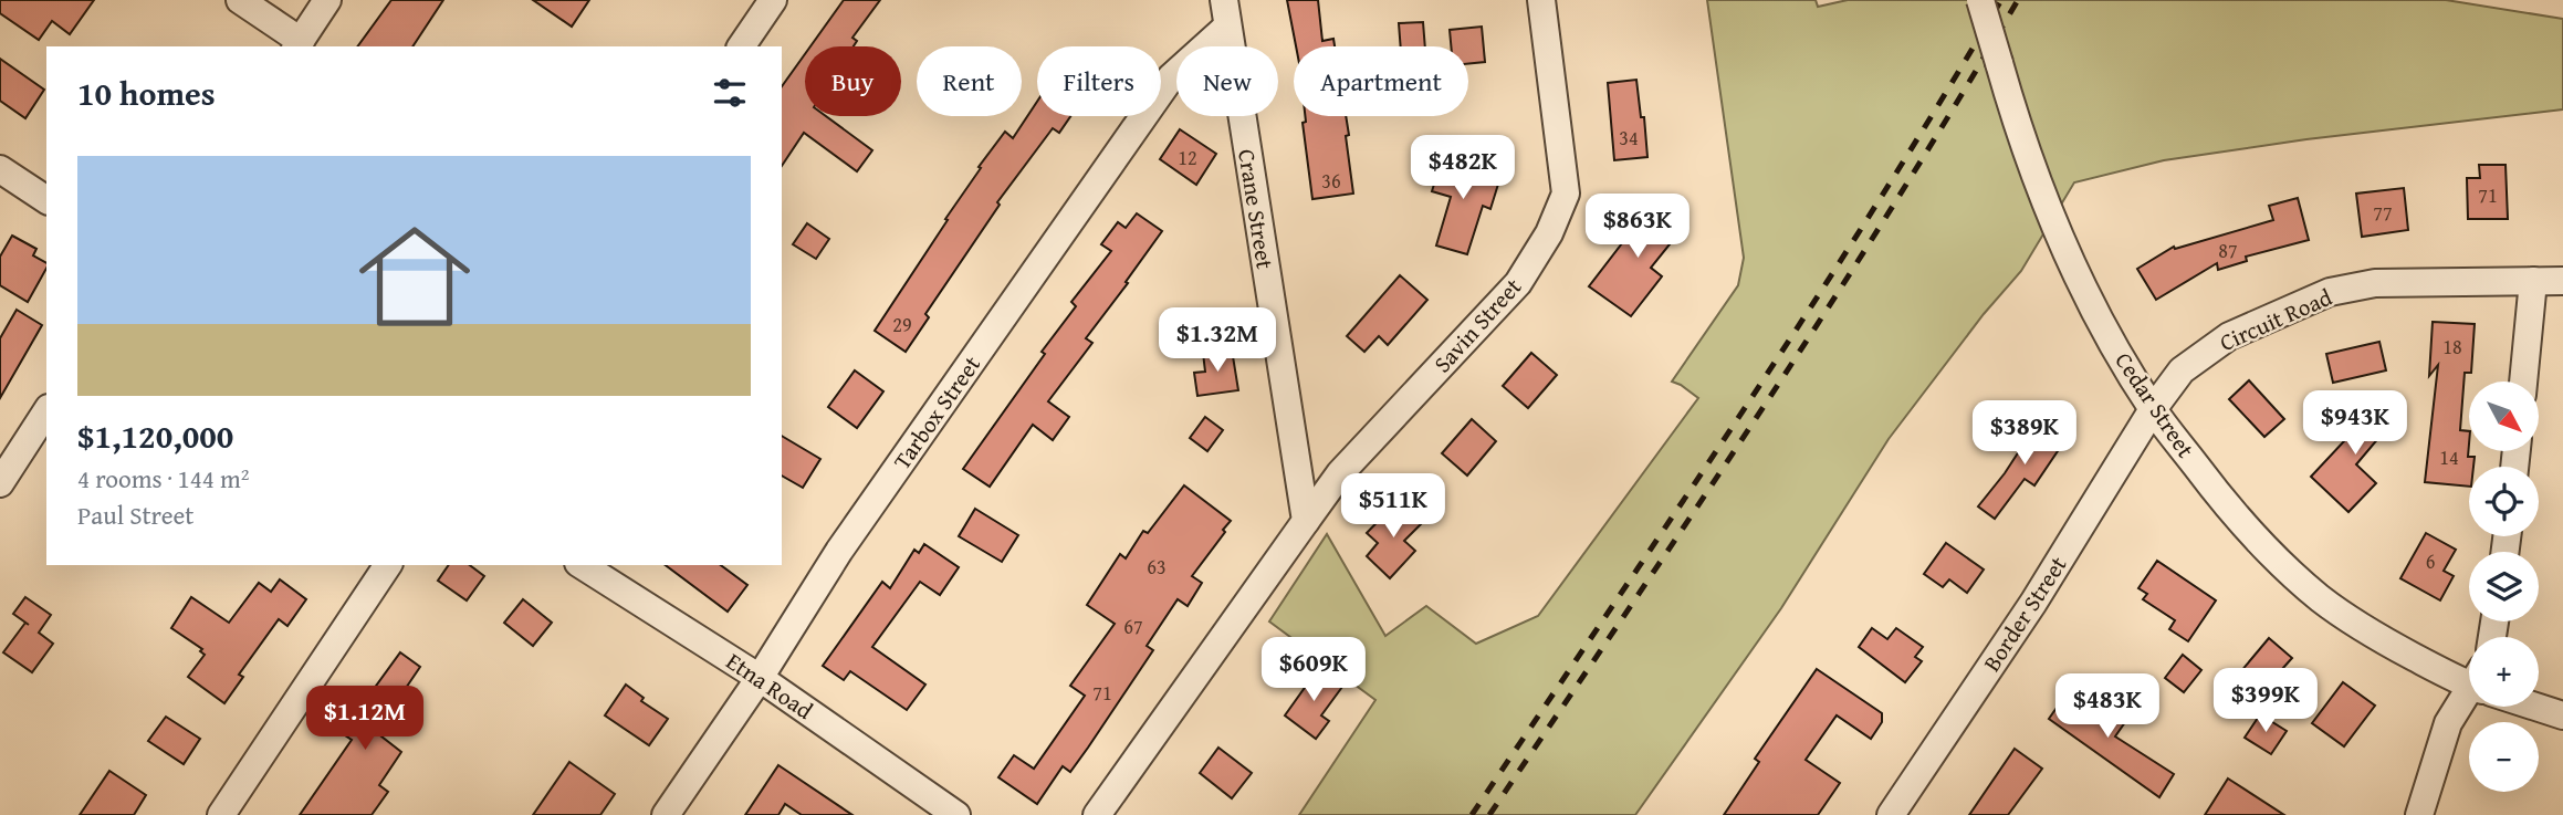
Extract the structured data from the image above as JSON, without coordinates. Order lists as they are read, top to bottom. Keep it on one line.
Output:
{"streets":{"street":["Crane Street","Circuit Road","Savin Street","Cedar Street","Tarbox Street","Border Street","Etna Road"]},"crossings":[["Crane Street","Savin Street"],["Crane Street","Tarbox Street"],["Circuit Road","Cedar Street"],["Circuit Road","Border Street"],["Cedar Street","Border Street"],["Tarbox Street","Etna Road"]],"house_numbers":["34","12","36","71","77","87","29","18","14","6","63","67","71"],"north":"bottom right","page":{"chip":["Buy","Rent","Filters","New","Apartment"],"heading":"10 homes","price":["$482K","$863K","$1.32M","$943K","$389K","$511K","$609K","$399K","$483K","$1.12M"],"list":[{"name":"$1,120,000","note":"4 rooms · 144 m² · Paul Street"}],"map_buttons":["+","−"]}}
